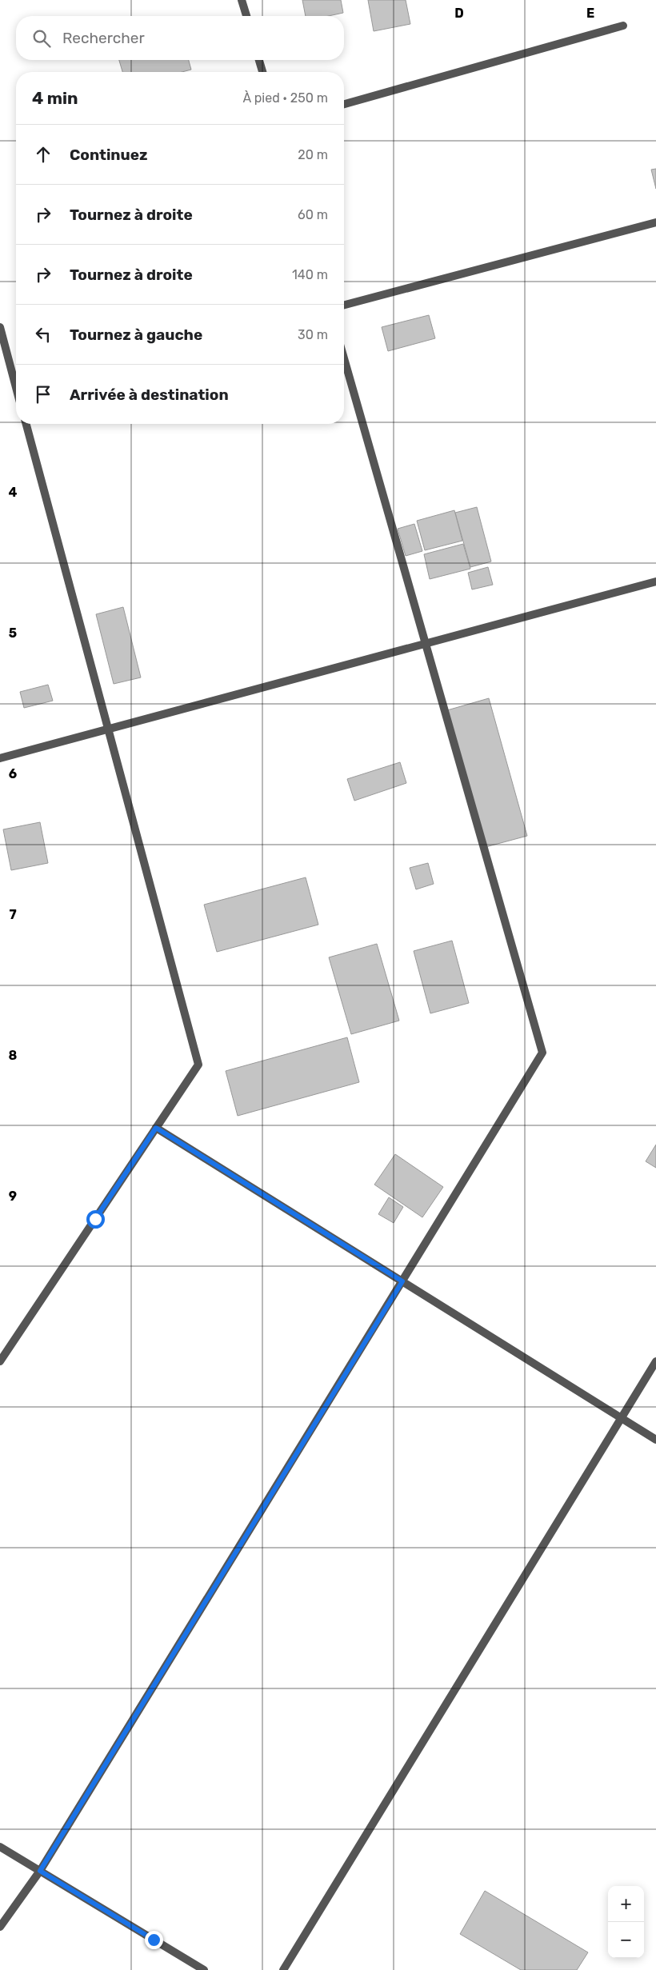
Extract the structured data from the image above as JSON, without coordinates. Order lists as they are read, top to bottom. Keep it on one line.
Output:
{"page":{"search":"Rechercher","heading":["4 min","À pied · 250 m"],"list":[["Continuez","20 m"],["Tournez à droite","60 m"],["Tournez à droite","140 m"],["Tournez à gauche","30 m"],"Arrivée à destination"],"map_buttons":["+","−"]},"grid":{"columns":["D","E"],"rows":["4","5","6","7","8","9"]}}
